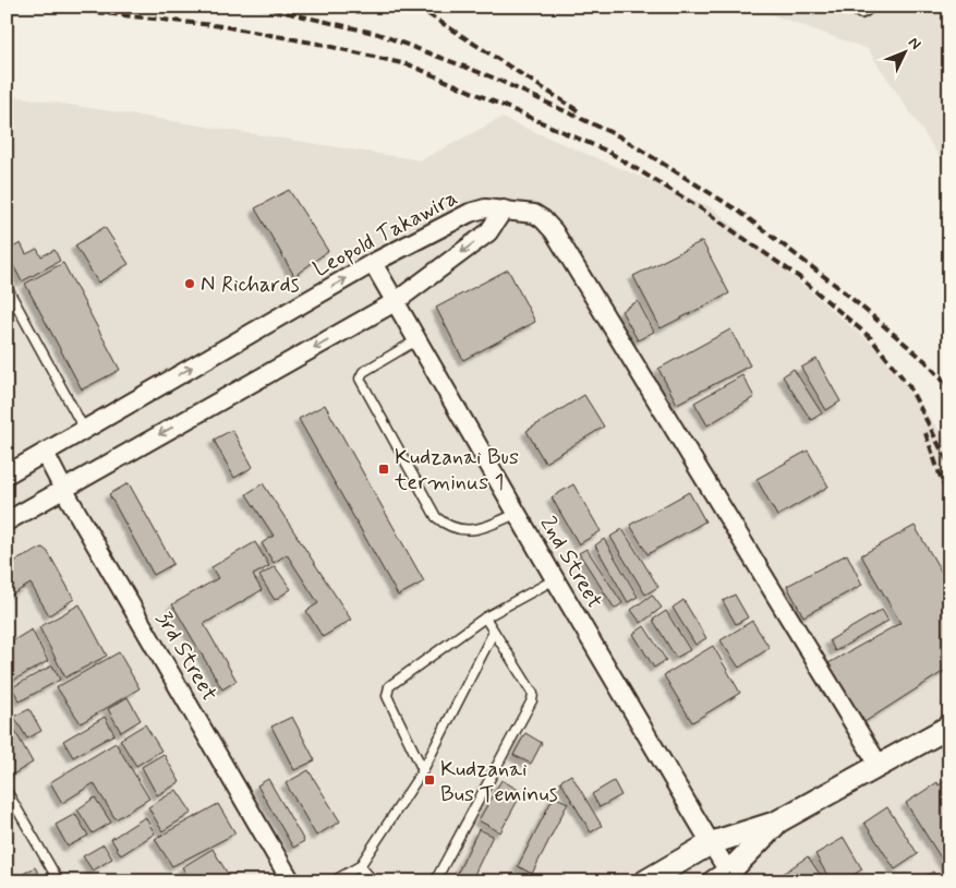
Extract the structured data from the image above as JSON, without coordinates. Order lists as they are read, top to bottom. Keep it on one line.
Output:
{"streets":{"street":["Leopold Takawira","2nd Street","3rd Street"]},"crossings":[["Leopold Takawira","2nd Street"],["Leopold Takawira","3rd Street"]],"places":{"other":["N Richards"],"transit":["Kudzanai Bus terminus 1","Kudzanai Bus Teminus"]},"north":"top right"}
